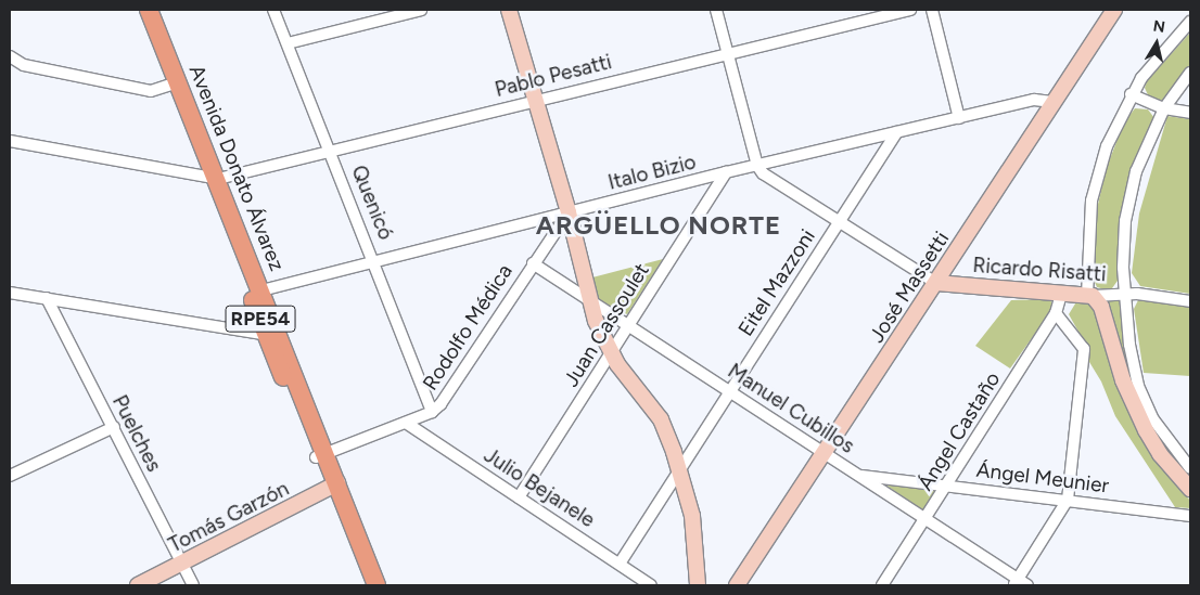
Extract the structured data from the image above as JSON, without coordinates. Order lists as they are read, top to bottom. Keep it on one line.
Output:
{"streets":{"main road":["Avenida Donato Álvarez","Ricardo Risatti","José Massetti","RPE54","Tomás Garzón"],"street":["Pablo Pesatti","Italo Bizio","Quenicó","Eitel Mazzoni","Juan Cassoulet","Rodolfo Médica","Manuel Cubillos","Ángel Castaño","Puelches","Ángel Meunier","Julio Bejanele"]},"crossings":[["Pablo Pesatti","Avenida Donato Álvarez"],["Pablo Pesatti","Quenicó"],["Avenida Donato Álvarez","Italo Bizio"],["Avenida Donato Álvarez","Rodolfo Médica"],["Avenida Donato Álvarez","Tomás Garzón"],["Italo Bizio","Quenicó"],["Italo Bizio","Ricardo Risatti"],["Italo Bizio","Eitel Mazzoni"],["Italo Bizio","José Massetti"],["Italo Bizio","Juan Cassoulet"],["Italo Bizio","Rodolfo Médica"],["Quenicó","Rodolfo Médica"],["Ricardo Risatti","Eitel Mazzoni"],["Ricardo Risatti","José Massetti"],["Ricardo Risatti","Ángel Castaño"],["Eitel Mazzoni","Manuel Cubillos"],["Eitel Mazzoni","Julio Bejanele"],["José Massetti","Manuel Cubillos"],["Juan Cassoulet","Manuel Cubillos"],["Juan Cassoulet","Julio Bejanele"],["Rodolfo Médica","Manuel Cubillos"],["Rodolfo Médica","Julio Bejanele"],["Manuel Cubillos","Ángel Castaño"],["Manuel Cubillos","Ángel Meunier"],["Ángel Castaño","Ángel Meunier"],["Puelches","Tomás Garzón"]],"districts":["ARGÜELLO NORTE"],"north":"top"}
